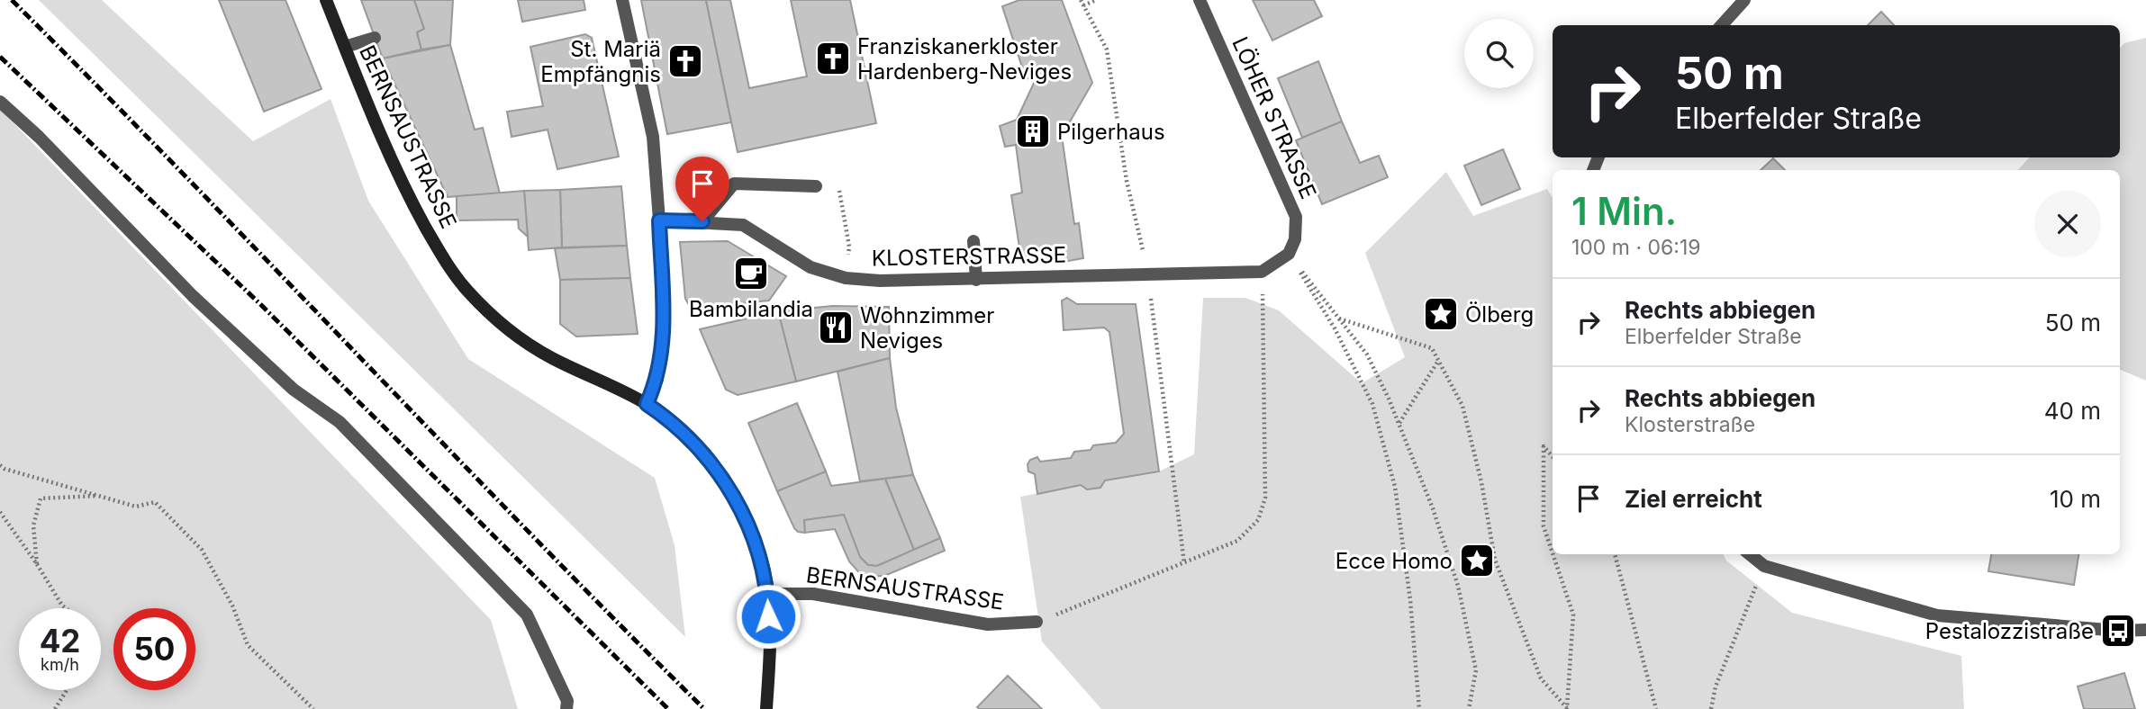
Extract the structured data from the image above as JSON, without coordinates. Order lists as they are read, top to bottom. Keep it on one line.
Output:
{"streets":{"main road":["BERNSAUSTRASSE"],"street":["LÖHER STRASSE","KLOSTERSTRASSE"]},"places":{"church":["Franziskanerkloster Hardenberg-Neviges","St. Mariä Empfängnis"],"building":["Pilgerhaus"],"cafe":["Bambilandia"],"place":["Ölberg","Ecce Homo"],"restaurant":["Wohnzimmer Neviges"],"bus stop":["Pestalozzistraße"]},"page":{"turn":["50 m","Elberfelder Straße"],"heading":["1 Min.","100 m · 06:19"],"list":[{"name":"Rechts abbiegen","note":"Elberfelder Straße","value":"50 m"},{"name":"Rechts abbiegen","note":"Klosterstraße","value":"40 m"},{"name":"Ziel erreicht","value":"10 m"}],"speed":"42 km/h","limit":"50"}}
